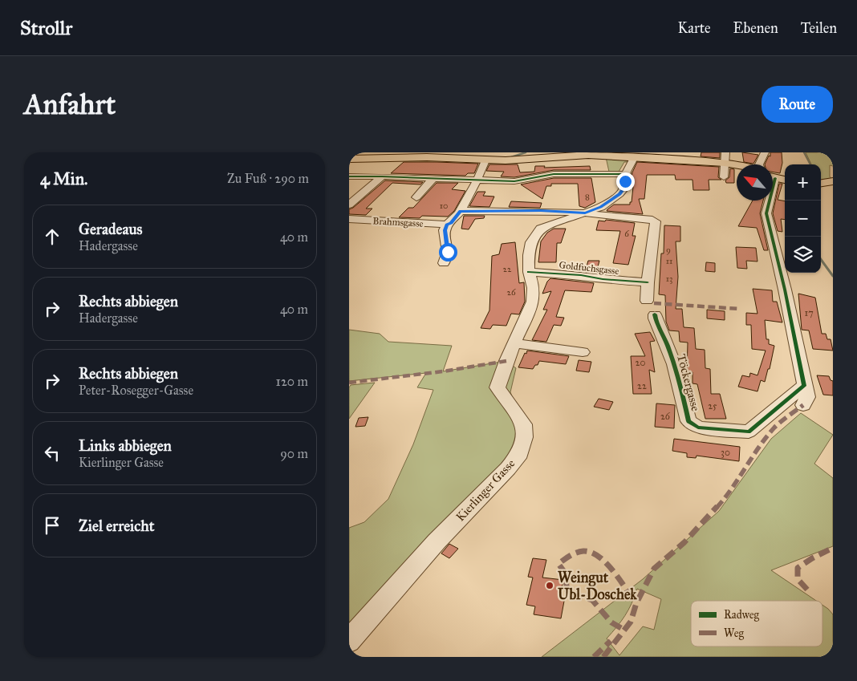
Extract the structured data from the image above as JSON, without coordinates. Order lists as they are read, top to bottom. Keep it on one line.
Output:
{"streets":{"street":["Brahmsgasse","Goldfuchsgasse","Töckergasse","Kierlinger Gasse"]},"crossings":[["Goldfuchsgasse","Töckergasse"],["Goldfuchsgasse","Kierlinger Gasse"],["Töckergasse","Kierlinger Gasse"]],"places":["Weingut Ubl-Doschek"],"house_numbers":["8","10","6","9","11","22","13","26","17","20","22","25","26","30"],"legend":["Radweg","Weg"],"north":"top left","page":{"header":"Strollr","nav":["Karte","Ebenen","Teilen"],"buttons":"Route","title":"Anfahrt","heading":["4 Min.","Zu Fuß · 290 m"],"map_buttons":["+","−"],"list":[["Geradeaus","Hadergasse","40 m"],["Rechts abbiegen","Hadergasse","40 m"],["Rechts abbiegen","Peter-Rosegger-Gasse","120 m"],["Links abbiegen","Kierlinger Gasse","90 m"],"Ziel erreicht"]}}
